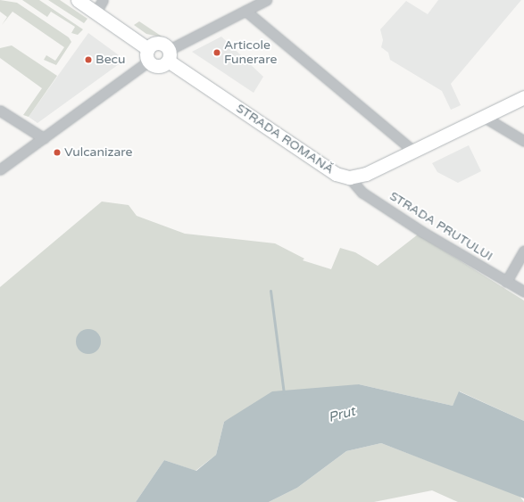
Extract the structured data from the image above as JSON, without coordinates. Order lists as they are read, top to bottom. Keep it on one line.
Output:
{"streets":{"main road":["STRADA ROMANĂ"],"street":["STRADA PRUTULUI"]},"crossings":[["STRADA ROMANĂ","STRADA PRUTULUI"]],"water":["Prut"],"places":["Articole Funerare","Becu","Vulcanizare"]}
